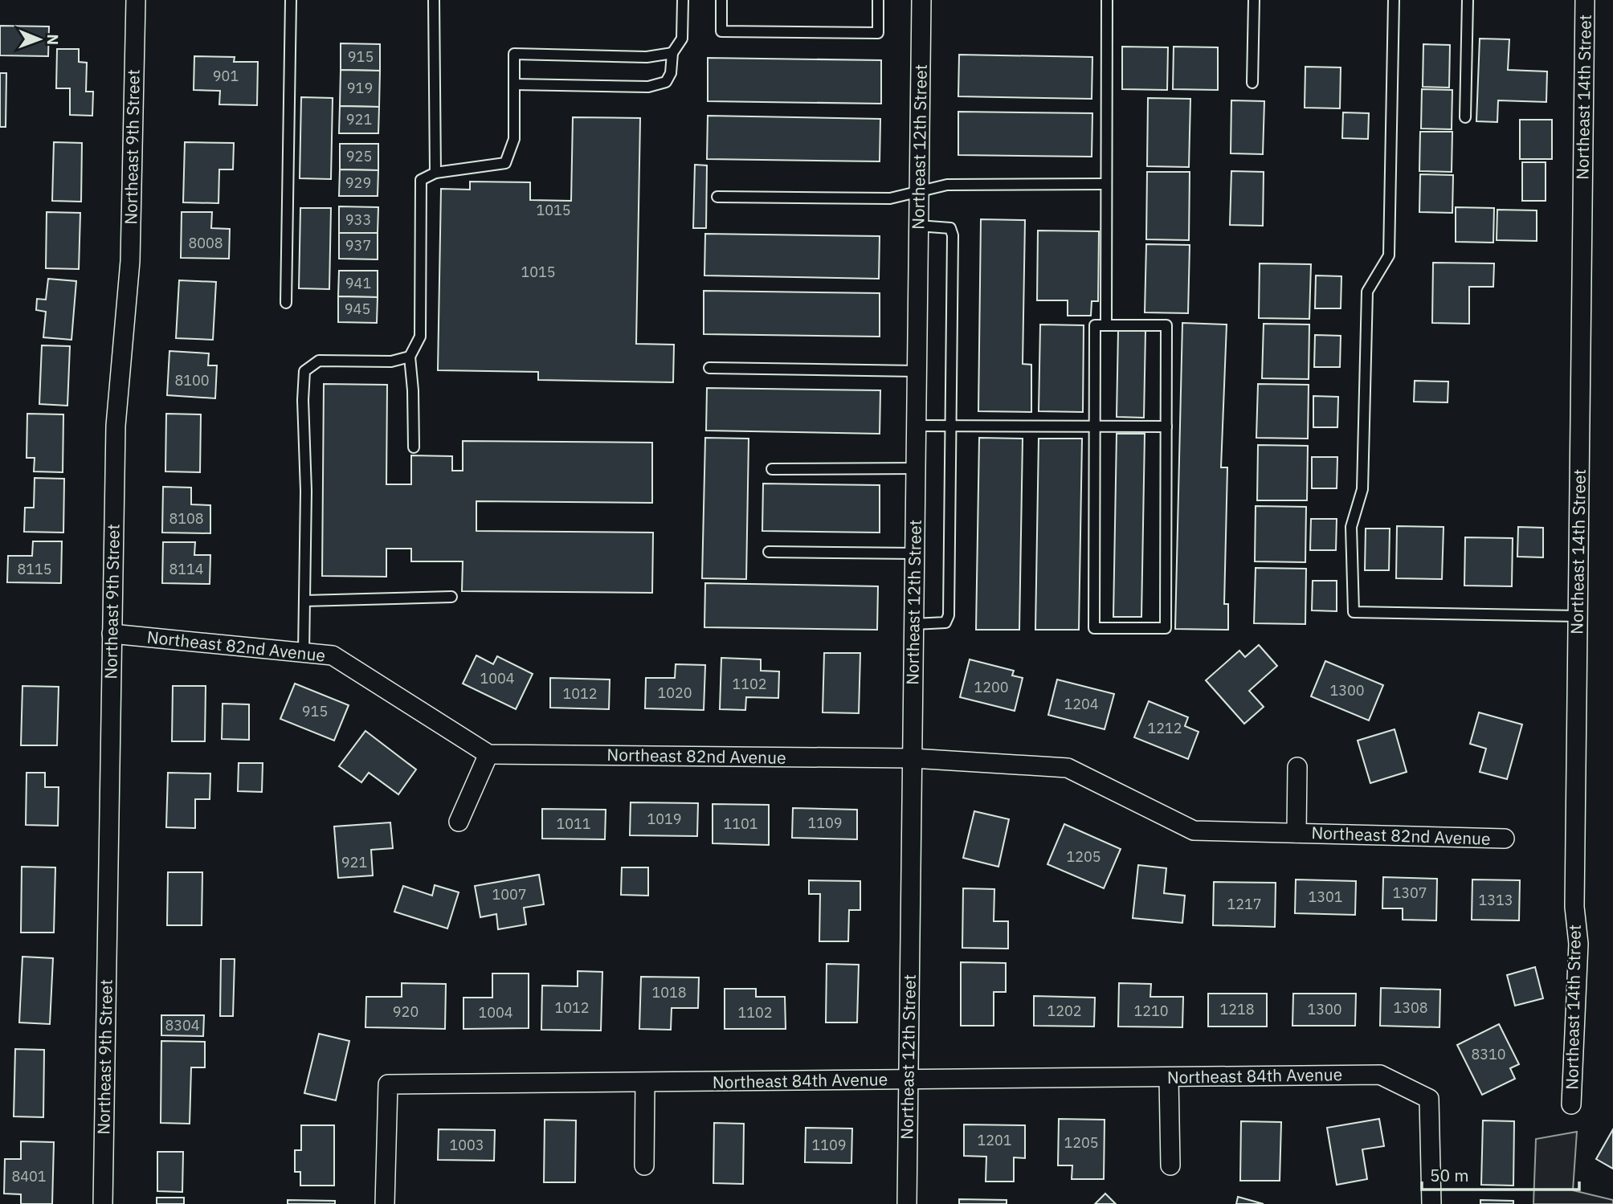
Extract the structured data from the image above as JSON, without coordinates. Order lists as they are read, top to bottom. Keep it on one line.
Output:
{"streets":{"street":["Northeast 14th Street","Northeast 9th Street","Northeast 12th Street","Northeast 82nd Avenue","Northeast 84th Avenue"]},"crossings":[["Northeast 9th Street","Northeast 82nd Avenue"],["Northeast 12th Street","Northeast 82nd Avenue"],["Northeast 12th Street","Northeast 84th Avenue"]],"house_numbers":["915","901","919","921","925","929","1015","933","8008","937","1015","941","945","8100","8108","8115","8114","1004","1102","1200","1300","1020","1012","1204","915","1212","1019","1109","1011","1101","1205","921","1307","1007","1301","1313","1217","1018","1012","1308","1218","1300","1202","1210","920","1004","1102","8304","8310","1201","1205","1003","1109","8401"],"scale_bar":"50 m","north":"right"}
